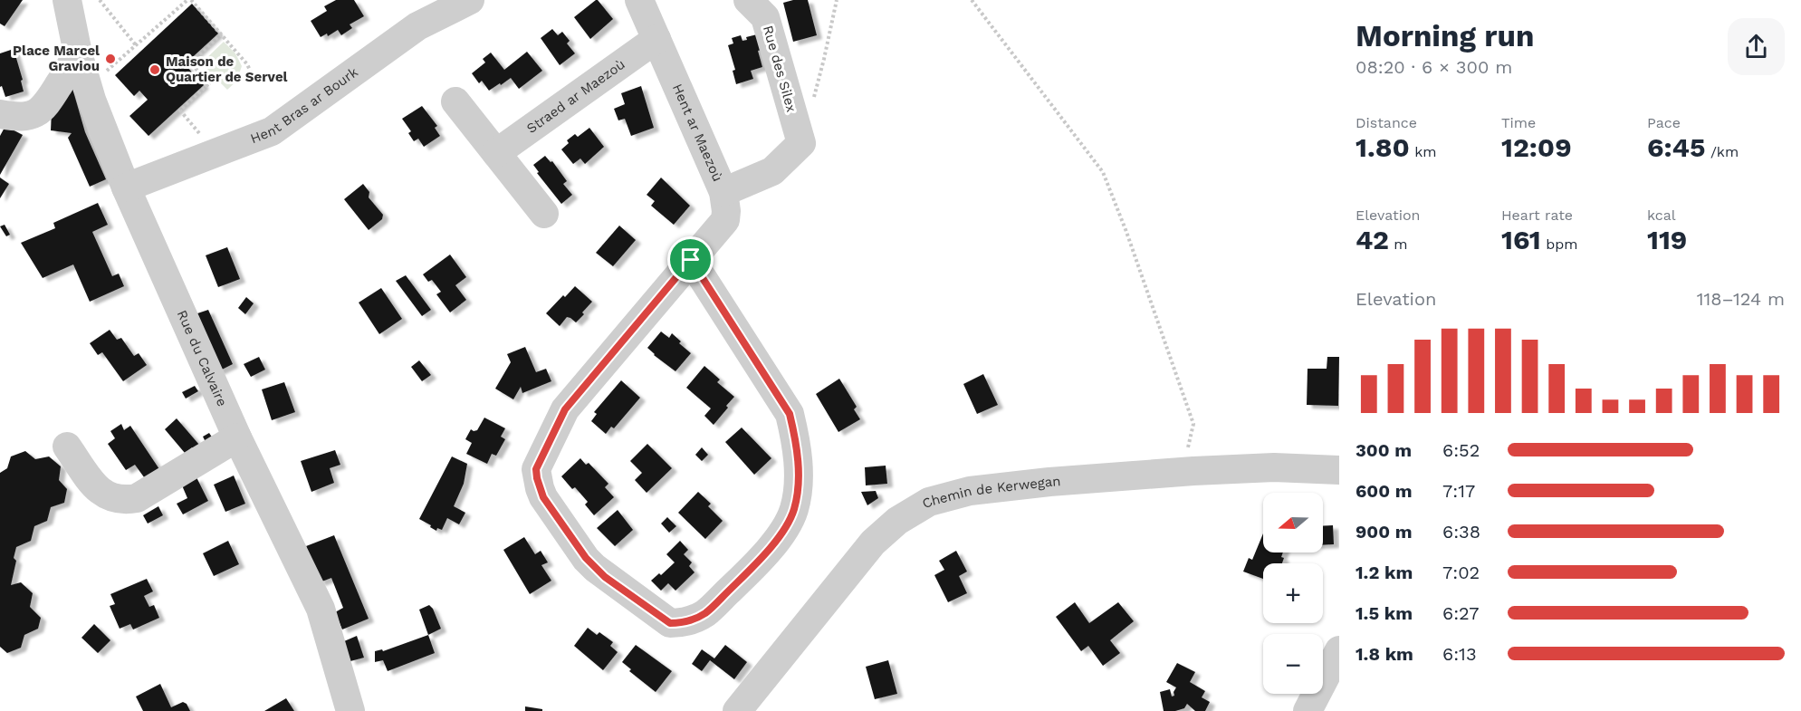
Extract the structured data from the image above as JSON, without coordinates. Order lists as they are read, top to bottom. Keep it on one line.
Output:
{"streets":{"street":["Rue des Silex","Straed ar Maezoù","Hent Bras ar Bourk","Hent ar Maezoù","Rue du Calvaire","Chemin de Kerwegan"]},"crossings":[["Rue des Silex","Hent ar Maezoù"],["Straed ar Maezoù","Hent ar Maezoù"],["Hent Bras ar Bourk","Rue du Calvaire"]],"places":["Place Marcel Graviou","Maison de Quartier de Servel"],"north":"left","page":{"heading":["Morning run","08:20 · 6 × 300 m"],"stats":[["Distance","1.80 km"],["Time","12:09"],["Pace","6:45 /km"],["Elevation","42 m"],["Heart rate","161 bpm"],["kcal","119"]],"chart":["Elevation","118–124 m"],"list":[{"name":"300 m","note":"6:52"},{"name":"600 m","note":"7:17"},{"name":"900 m","note":"6:38"},{"name":"1.2 km","note":"7:02"},{"name":"1.5 km","note":"6:27"},{"name":"1.8 km","note":"6:13"}],"map_buttons":["+","−"]}}
